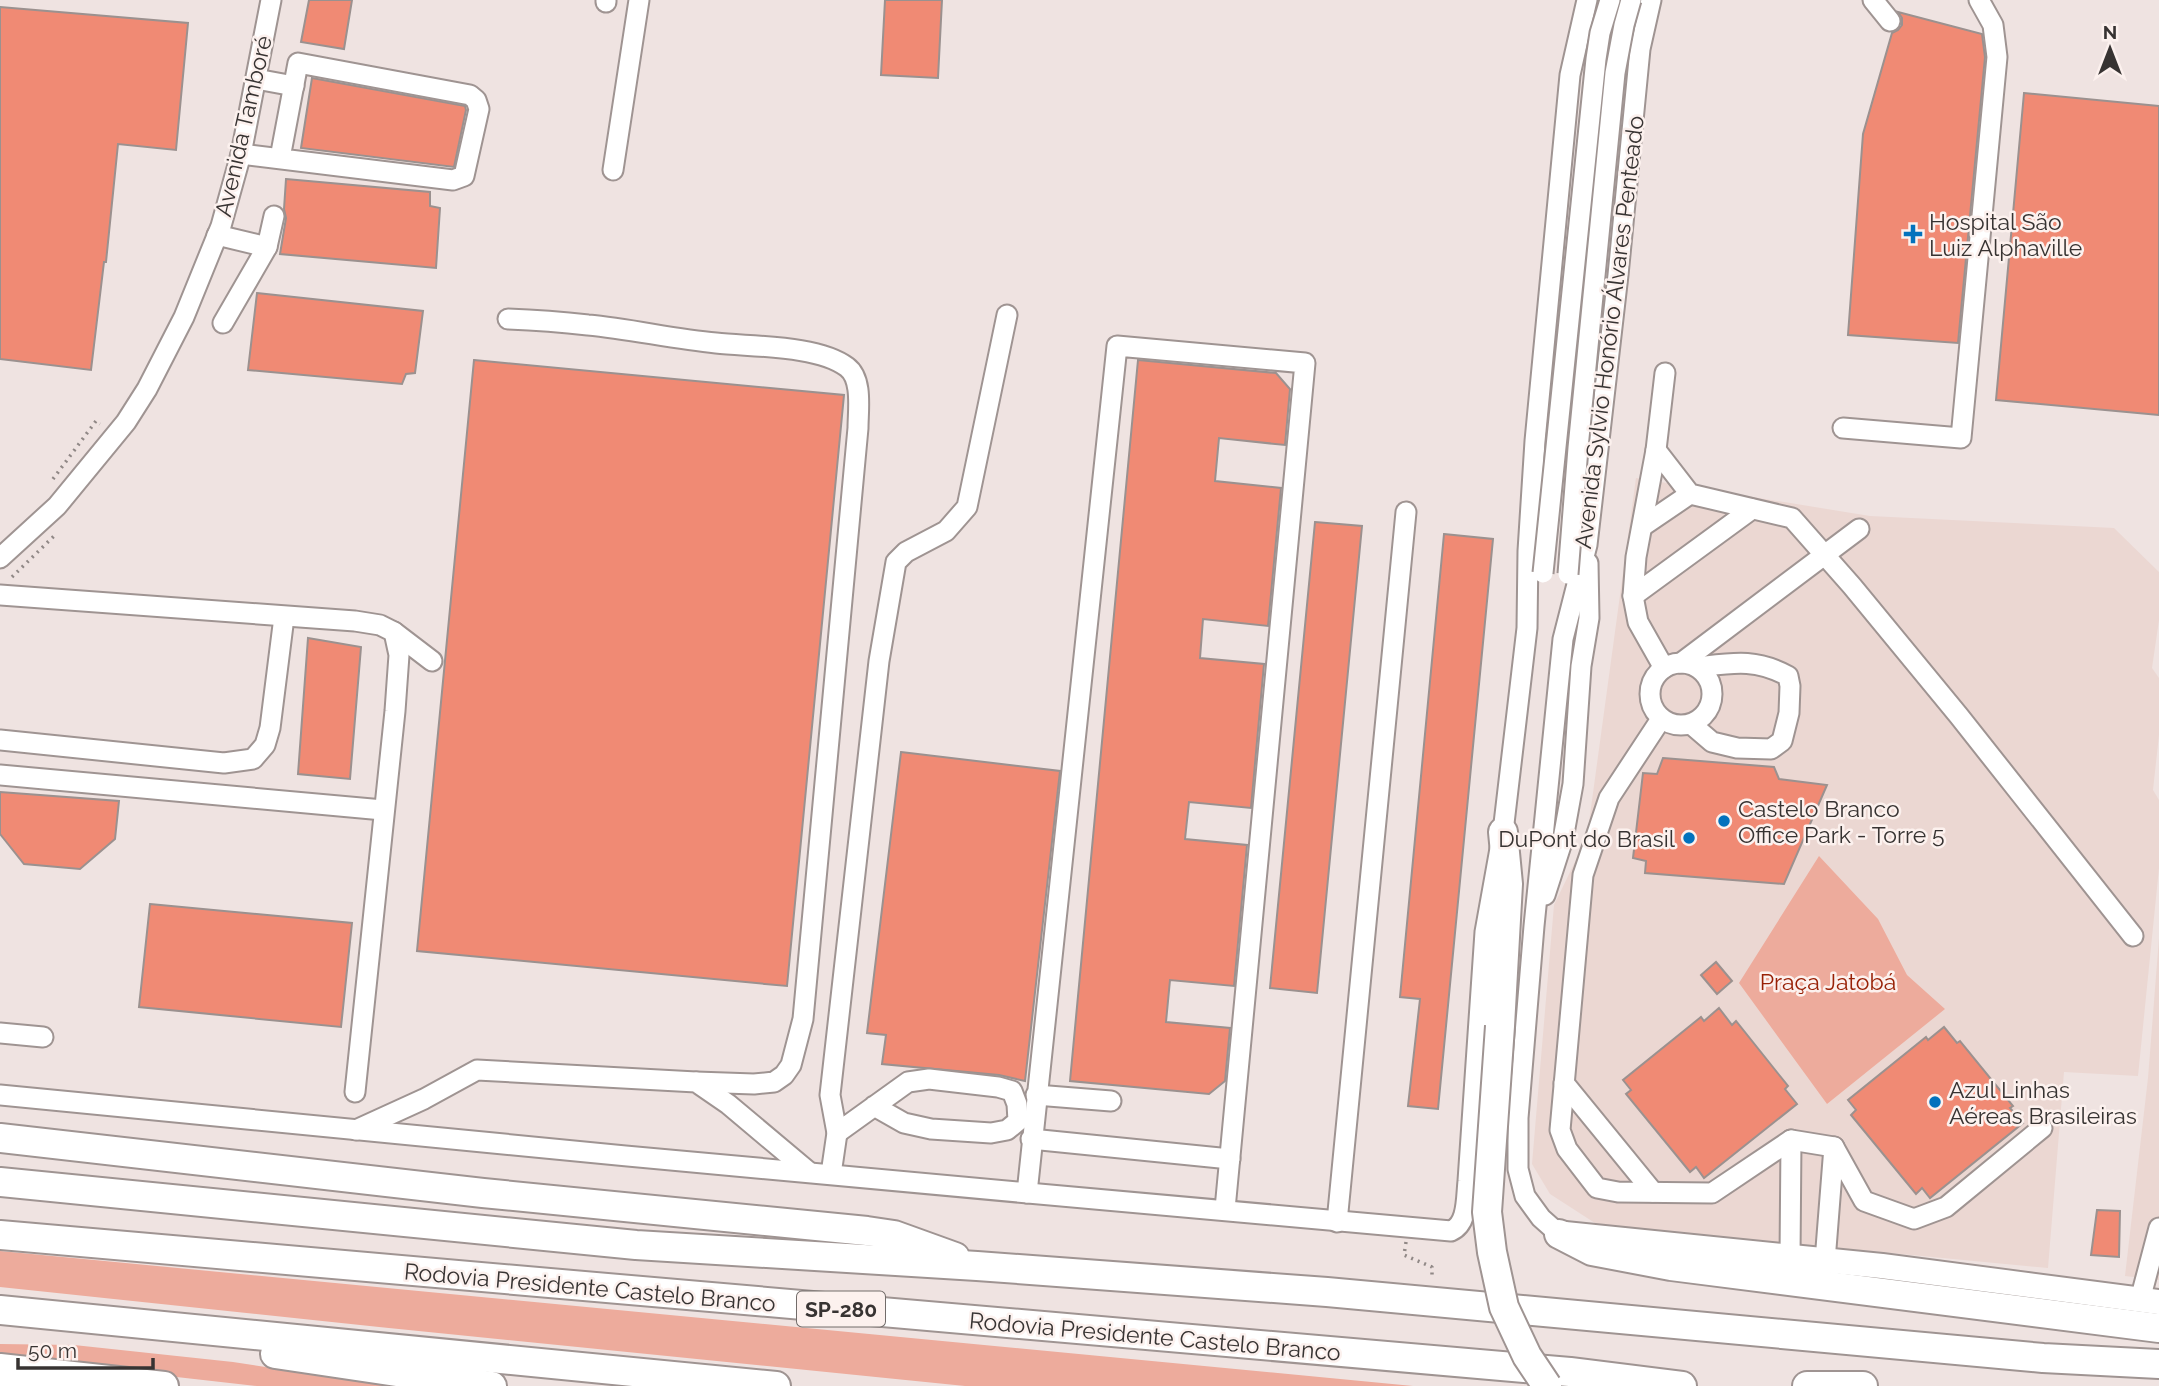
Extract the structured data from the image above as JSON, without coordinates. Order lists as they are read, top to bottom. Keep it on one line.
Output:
{"streets":{"highway":["Rodovia Presidente Castelo Branco","SP-280"],"street":["Avenida Tamboré","Avenida Sylvio Honório Álvares Penteado"]},"parks":["Praça Jatobá"],"places":{"health":["Hospital São Luiz Alphaville"],"other":["Castelo Branco Office Park - Torre 5","DuPont do Brasil","Azul Linhas Aéreas Brasileiras"]},"scale_bar":"50 m","north":"top"}
